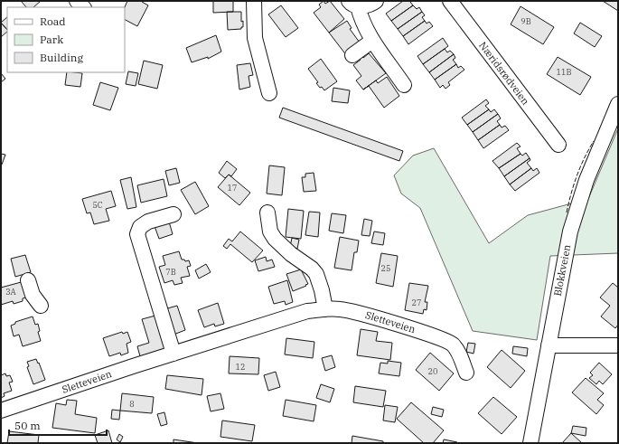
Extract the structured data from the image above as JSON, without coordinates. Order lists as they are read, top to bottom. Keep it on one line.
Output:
{"streets":{"street":["Næridsrødveien","Blokkveien","Sletteveien"]},"house_numbers":["9B","11B","17","5C","25","7B","3A","27","12","20","8"],"legend":["Road","Park","Building"],"scale_bar":"50 m"}
